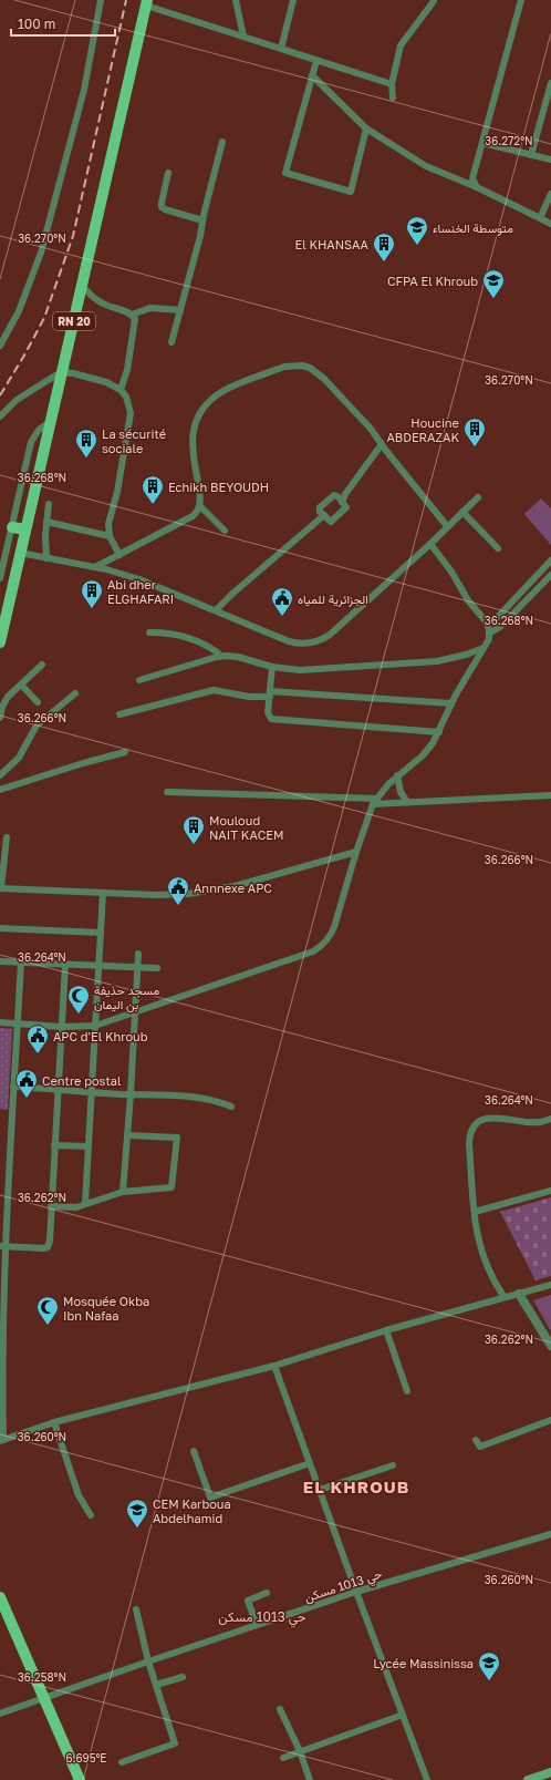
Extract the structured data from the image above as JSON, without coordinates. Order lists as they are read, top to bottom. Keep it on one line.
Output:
{"streets":{"main road":["RN 20"],"street":["حي 1013 مسكن"]},"districts":["EL KHROUB","حي 1013 مسكن"],"places":{"school or university":["متوسطة الخنساء","CFPA El Khroub","CEM Karboua Abdelhamid","Lycée Massinissa"],"building":["El KHANSAA","Houcine ABDERAZAK","La sécurité sociale","Echikh BEYOUDH","Abi dher ELGHAFARI","Mouloud NAIT KACEM"],"public building":["الجزائرية للمياه","Annnexe APC","APC d'El Khroub","Centre postal"],"mosque":["مسجد حذيفة بن اليمان","Mosquée Okba Ibn Nafaa"]},"scale_bar":"100 m","coordinates":["36.272°N","36.270°N","36.268°N","36.266°N","36.264°N","36.262°N","36.260°N","36.258°N","6.695°E"]}
